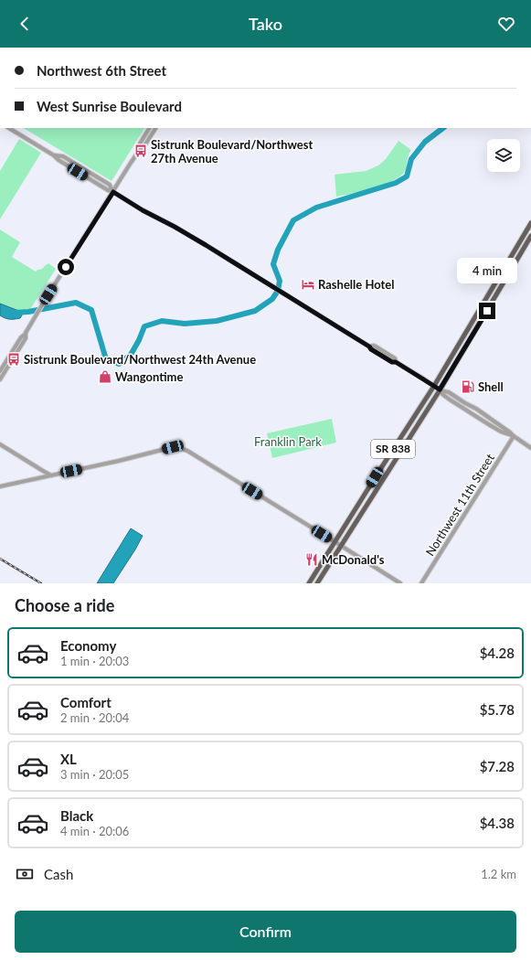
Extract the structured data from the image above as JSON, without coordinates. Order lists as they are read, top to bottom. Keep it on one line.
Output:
{"streets":{"main road":["SR 838"],"street":["Northwest 11th Street"]},"parks":["Franklin Park"],"places":{"bus stop":["Sistrunk Boulevard/Northwest 27th Avenue","Sistrunk Boulevard/Northwest 24th Avenue"],"hotel":["Rashelle Hotel"],"shop":["Wangontime"],"fuel station":["Shell"],"restaurant":["McDonald's"]},"page":{"header":"Tako","banner":["Northwest 6th Street","West Sunrise Boulevard"],"bubble":"4 min","heading":"Choose a ride","list":[{"name":"Economy","note":"1 min · 20:03","value":"$4.28"},{"name":"Comfort","note":"2 min · 20:04","value":"$5.78"},{"name":"XL","note":"3 min · 20:05","value":"$7.28"},{"name":"Black","note":"4 min · 20:06","value":"$4.38"}],"pay":["Cash","1.2 km"],"buttons":"Confirm"}}
